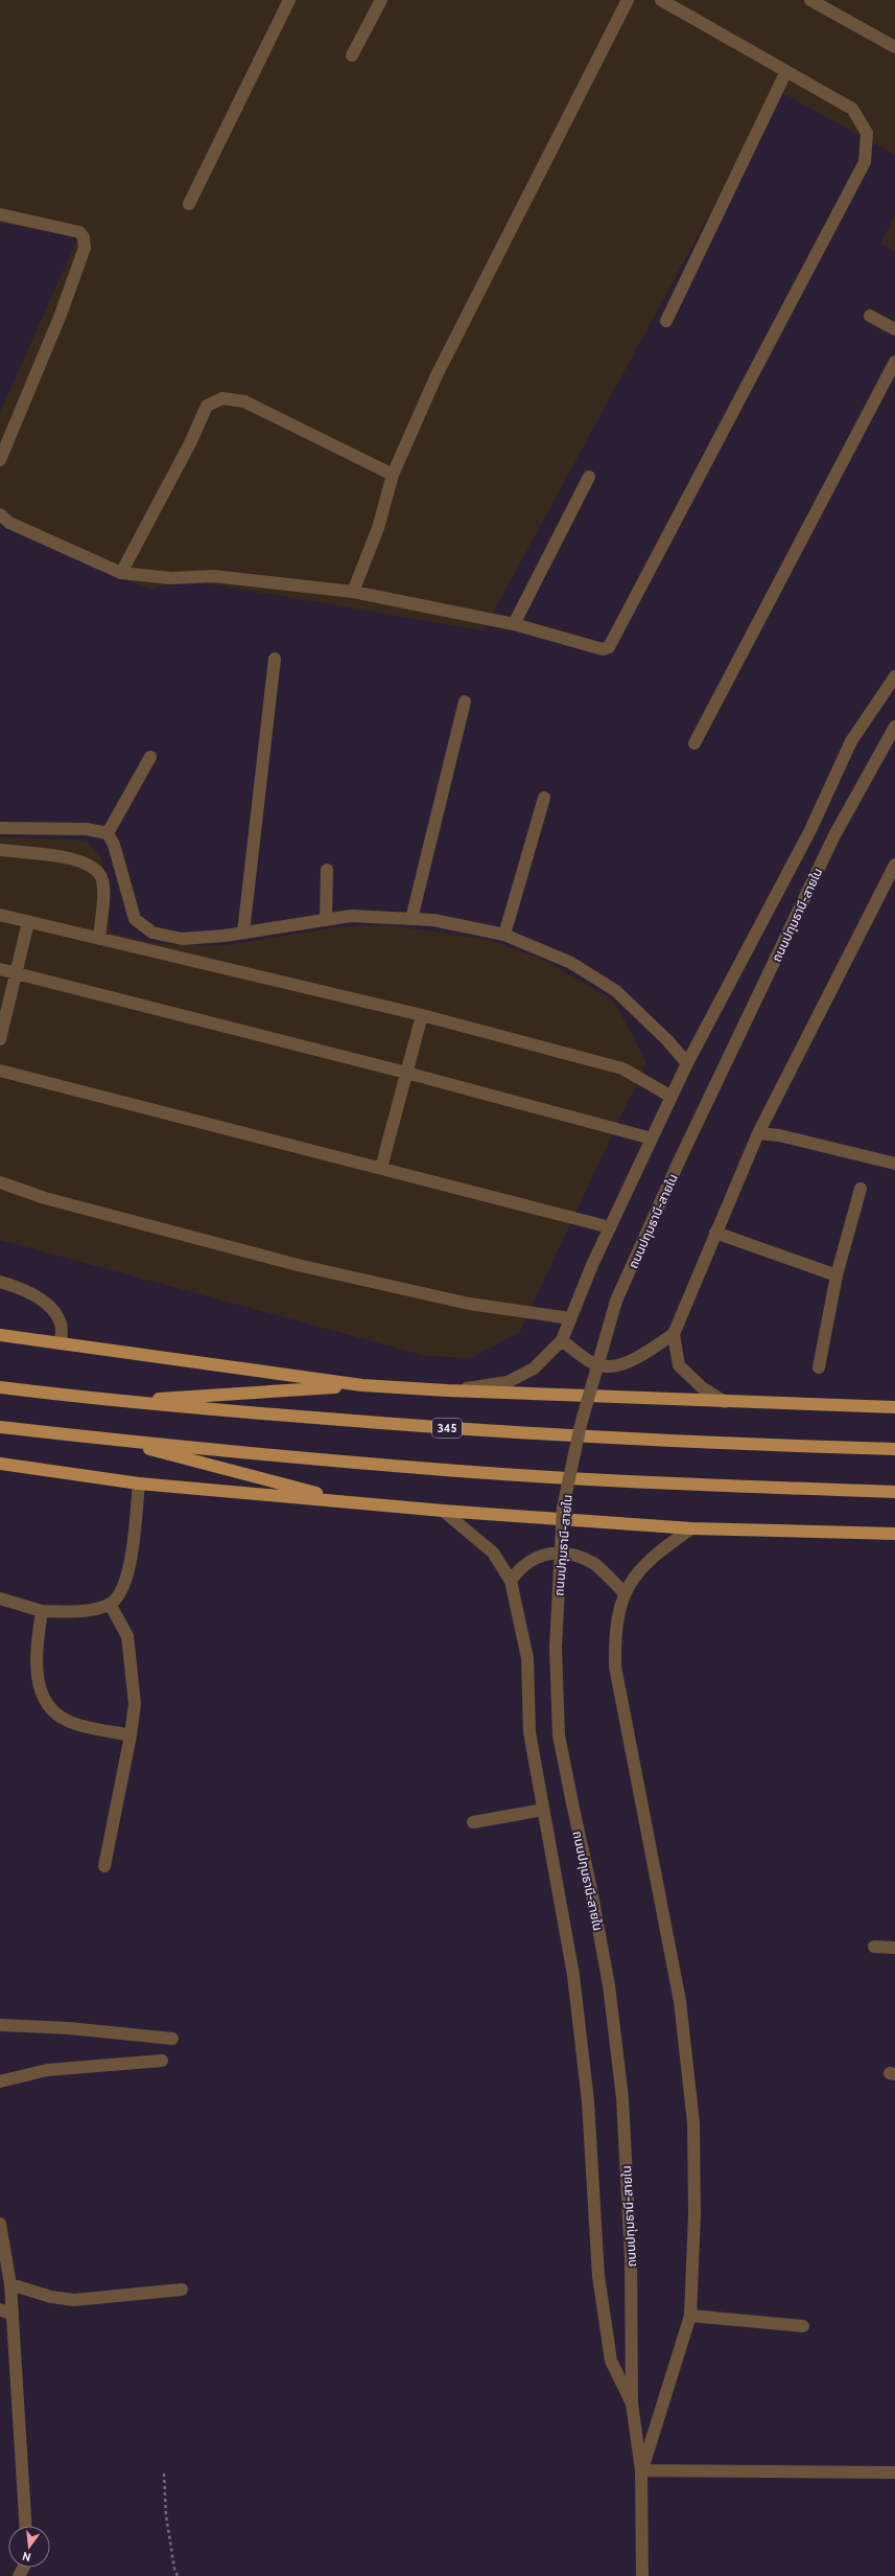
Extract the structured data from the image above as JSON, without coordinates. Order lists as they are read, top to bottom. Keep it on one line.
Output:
{"streets":{"main road":["345"],"street":["ถนนปทุมธานี-สายใน"]},"north":"bottom"}
